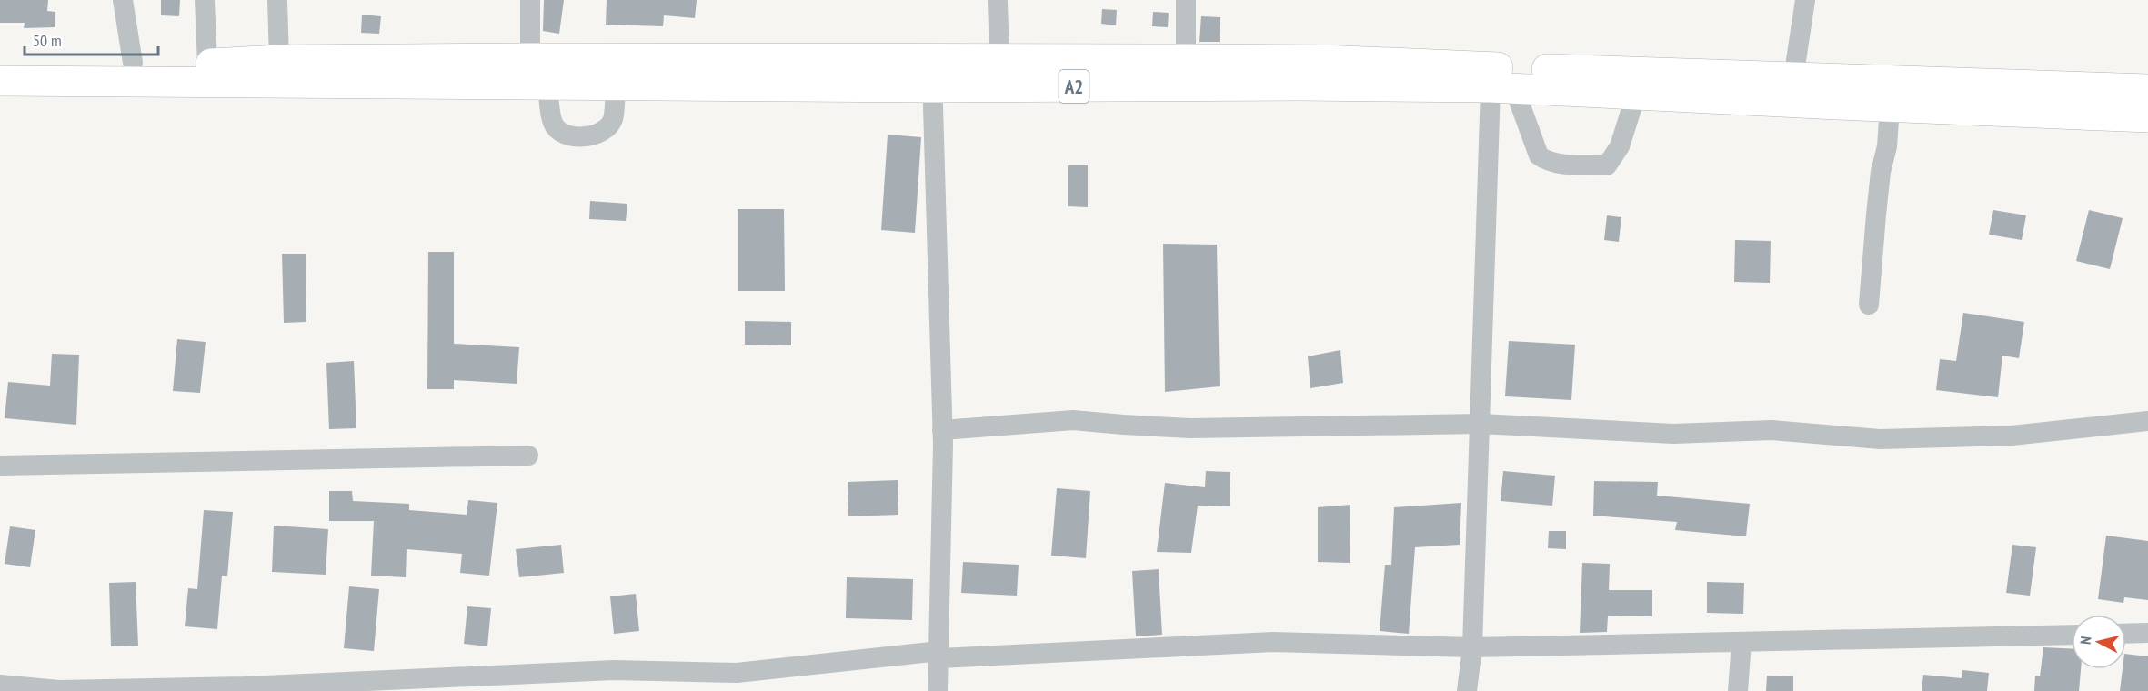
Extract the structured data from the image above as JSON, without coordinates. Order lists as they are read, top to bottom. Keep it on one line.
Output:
{"streets":{"highway":["A2"]},"scale_bar":"50 m","north":"left"}
